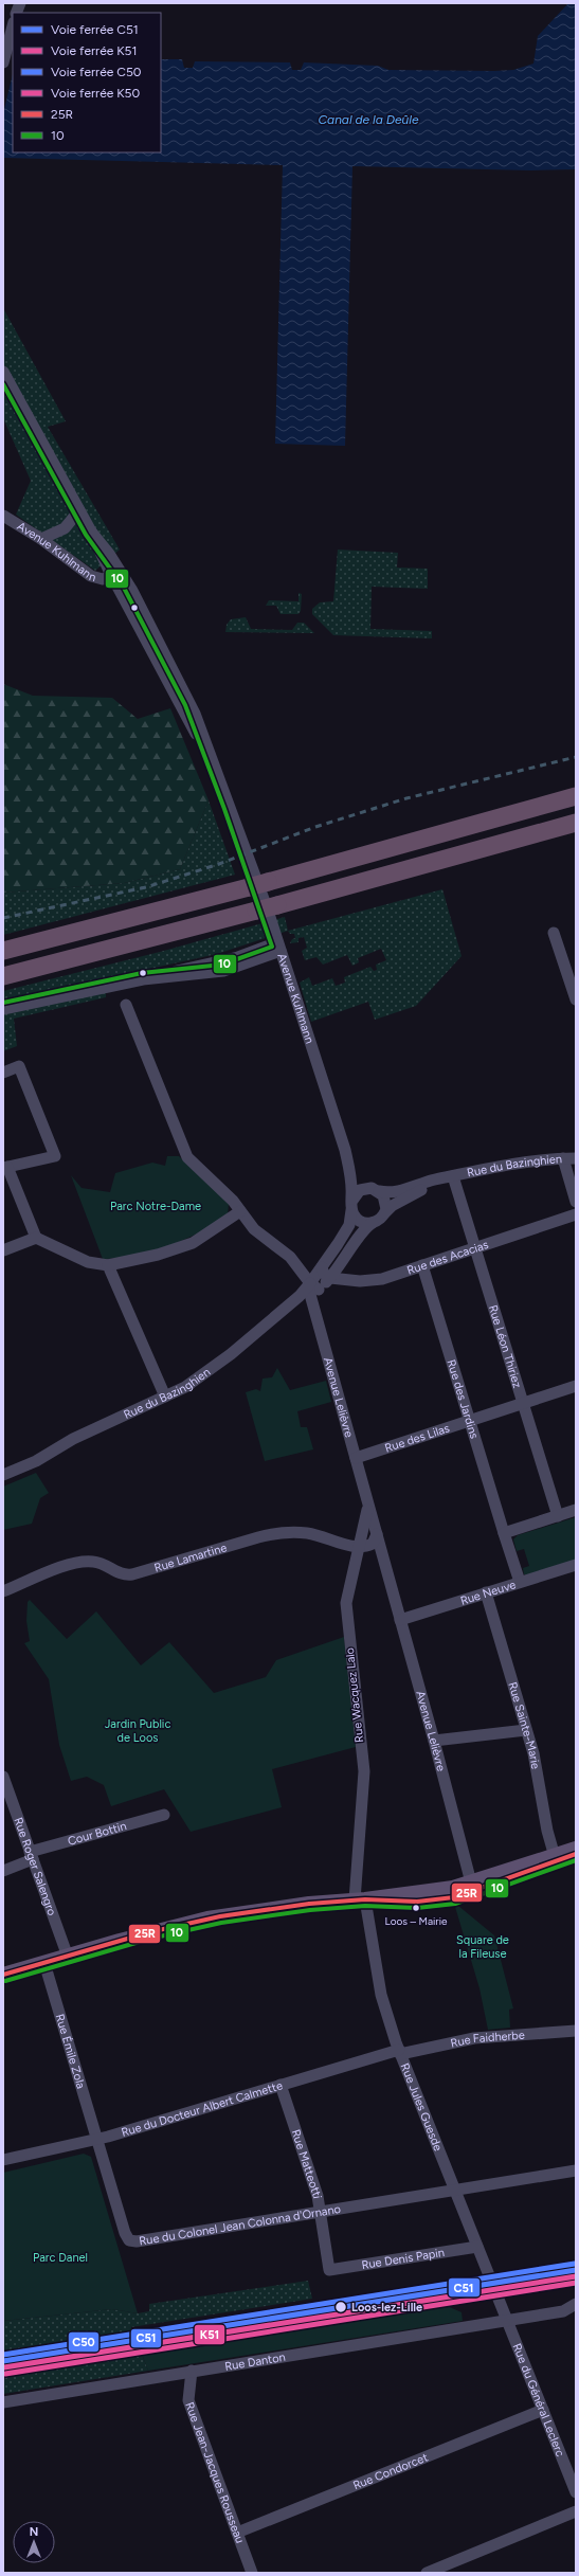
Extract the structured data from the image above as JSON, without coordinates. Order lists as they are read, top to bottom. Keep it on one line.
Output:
{"streets":{"street":["Avenue Kuhlmann","Rue du Bazinghien","Rue des Acacias","Rue Léon Thiriez","Avenue Lelièvre","Rue des Jardins","Rue des Lilas","Rue Lamartine","Rue Neuve","Rue Wacquez Lalo","Rue Sainte-Marie","Cour Bottin","Rue Roger Salengro","Rue Faidherbe","Rue Émile Zola","Rue Jules Guesde","Rue du Docteur Albert Calmette","Rue Matteotti","Rue du Colonel Jean Colonna d'Ornano","Rue Denis Papin","Rue Danton","Rue du Général Leclerc","Rue Condorcet","Rue Jean-Jacques Rousseau"]},"crossings":[["Avenue Kuhlmann","Rue du Bazinghien"],["Rue du Bazinghien","Rue des Acacias"],["Rue du Bazinghien","Rue Léon Thiriez"],["Rue du Bazinghien","Avenue Lelièvre"],["Rue des Acacias","Rue Léon Thiriez"],["Rue des Acacias","Rue des Jardins"],["Rue Léon Thiriez","Rue des Lilas"],["Avenue Lelièvre","Rue des Lilas"],["Avenue Lelièvre","Rue Neuve"],["Avenue Lelièvre","Rue Wacquez Lalo"],["Rue des Jardins","Rue des Lilas"],["Rue des Jardins","Rue Neuve"],["Rue Lamartine","Rue Wacquez Lalo"],["Rue Neuve","Rue Sainte-Marie"],["Rue Wacquez Lalo","Rue Jules Guesde"],["Cour Bottin","Rue Roger Salengro"],["Rue Faidherbe","Rue Jules Guesde"],["Rue Faidherbe","Rue du Docteur Albert Calmette"],["Rue Émile Zola","Rue du Docteur Albert Calmette"],["Rue Émile Zola","Rue du Colonel Jean Colonna d'Ornano"],["Rue Jules Guesde","Rue du Docteur Albert Calmette"],["Rue Jules Guesde","Rue du Colonel Jean Colonna d'Ornano"],["Rue Jules Guesde","Rue Denis Papin"],["Rue Jules Guesde","Rue du Général Leclerc"],["Rue du Docteur Albert Calmette","Rue Matteotti"],["Rue du Docteur Albert Calmette","Rue du Colonel Jean Colonna d'Ornano"],["Rue Matteotti","Rue du Colonel Jean Colonna d'Ornano"],["Rue Matteotti","Rue Denis Papin"],["Rue Danton","Rue du Général Leclerc"],["Rue Danton","Rue Jean-Jacques Rousseau"],["Rue du Général Leclerc","Rue Condorcet"],["Rue Condorcet","Rue Jean-Jacques Rousseau"]],"water":["Canal de la Deûle"],"parks":["Parc Notre-Dame","Jardin Public de Loos","Square de la Fileuse","Parc Danel"],"places":["Loos – Mairie","Loos-lez-Lille"],"lines":["transit line 10","transit line 25R","rail line C50","rail line C51","rail line K51","rail line K50"],"legend":["Voie ferrée C51","Voie ferrée K51","Voie ferrée C50","Voie ferrée K50","25R","10"],"north":"top"}
